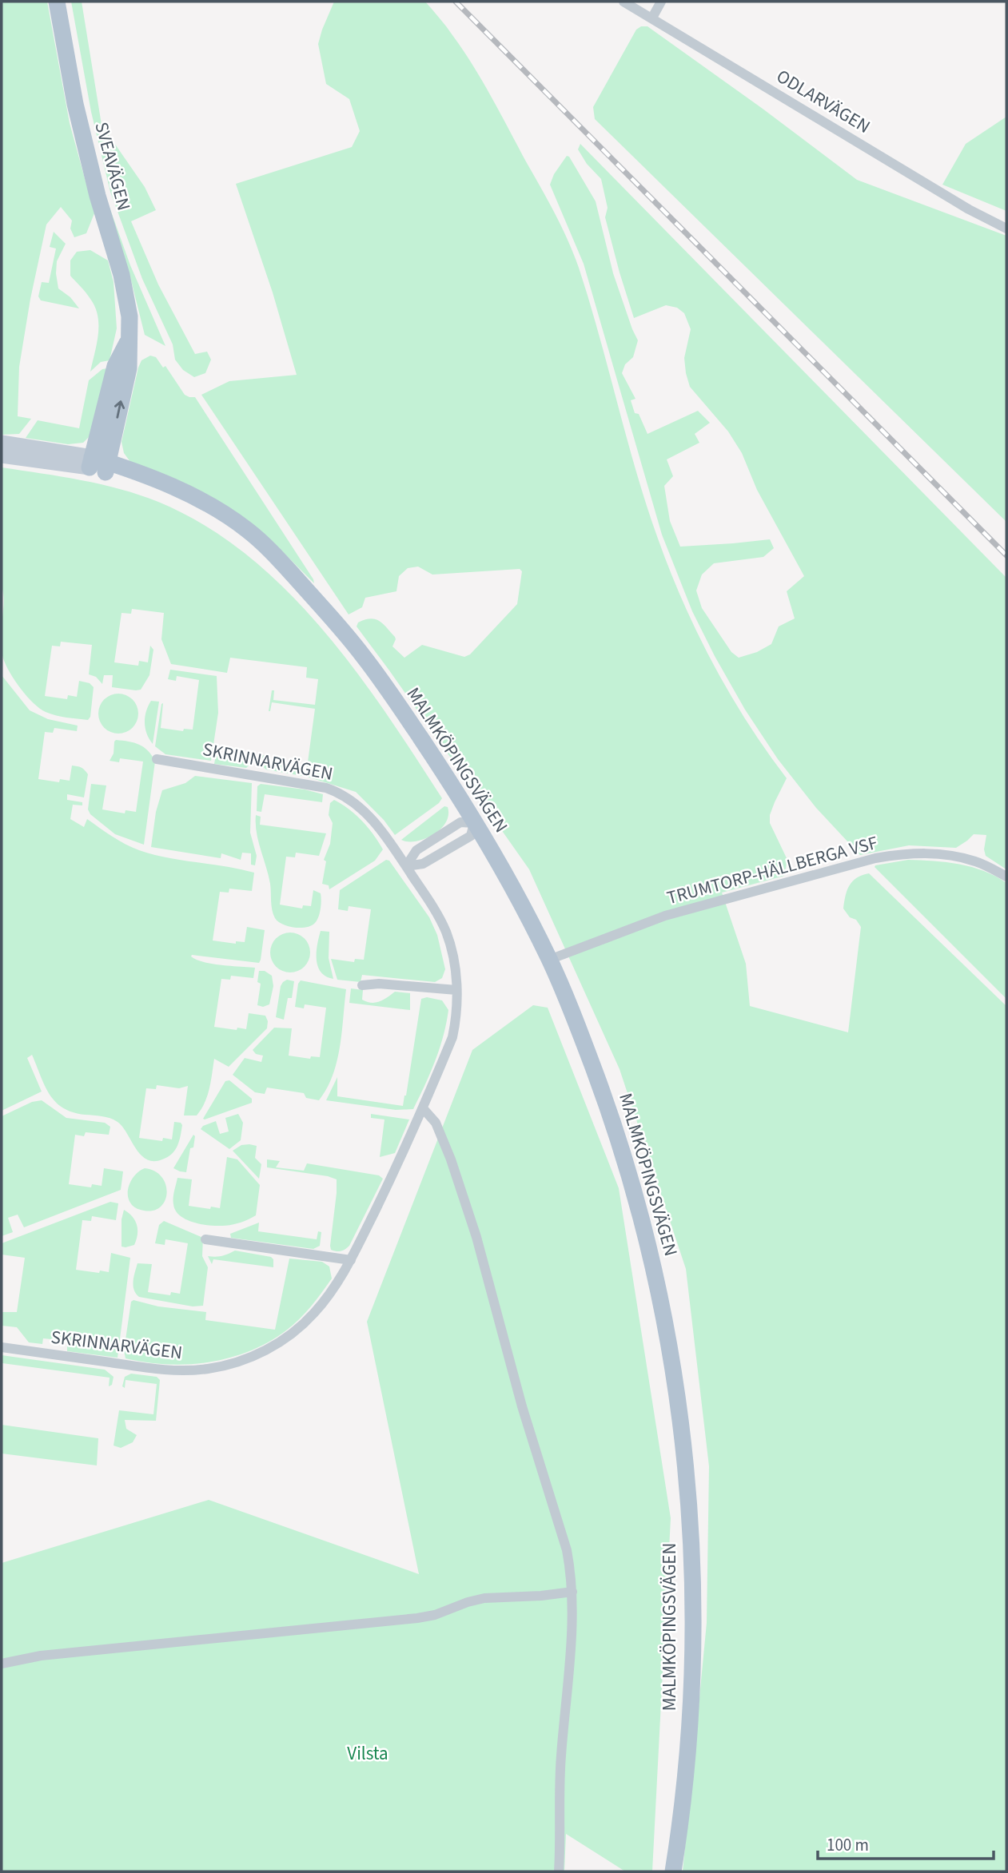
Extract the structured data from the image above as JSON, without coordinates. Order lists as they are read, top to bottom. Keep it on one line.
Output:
{"streets":{"main road":["SVEAVÄGEN","MALMKÖPINGSVÄGEN"],"street":["ODLARVÄGEN","SKRINNARVÄGEN","TRUMTORP-HÄLLBERGA VSF"]},"crossings":[["SVEAVÄGEN","MALMKÖPINGSVÄGEN"],["MALMKÖPINGSVÄGEN","TRUMTORP-HÄLLBERGA VSF"]],"parks":["Vilsta"],"scale_bar":"100 m"}
